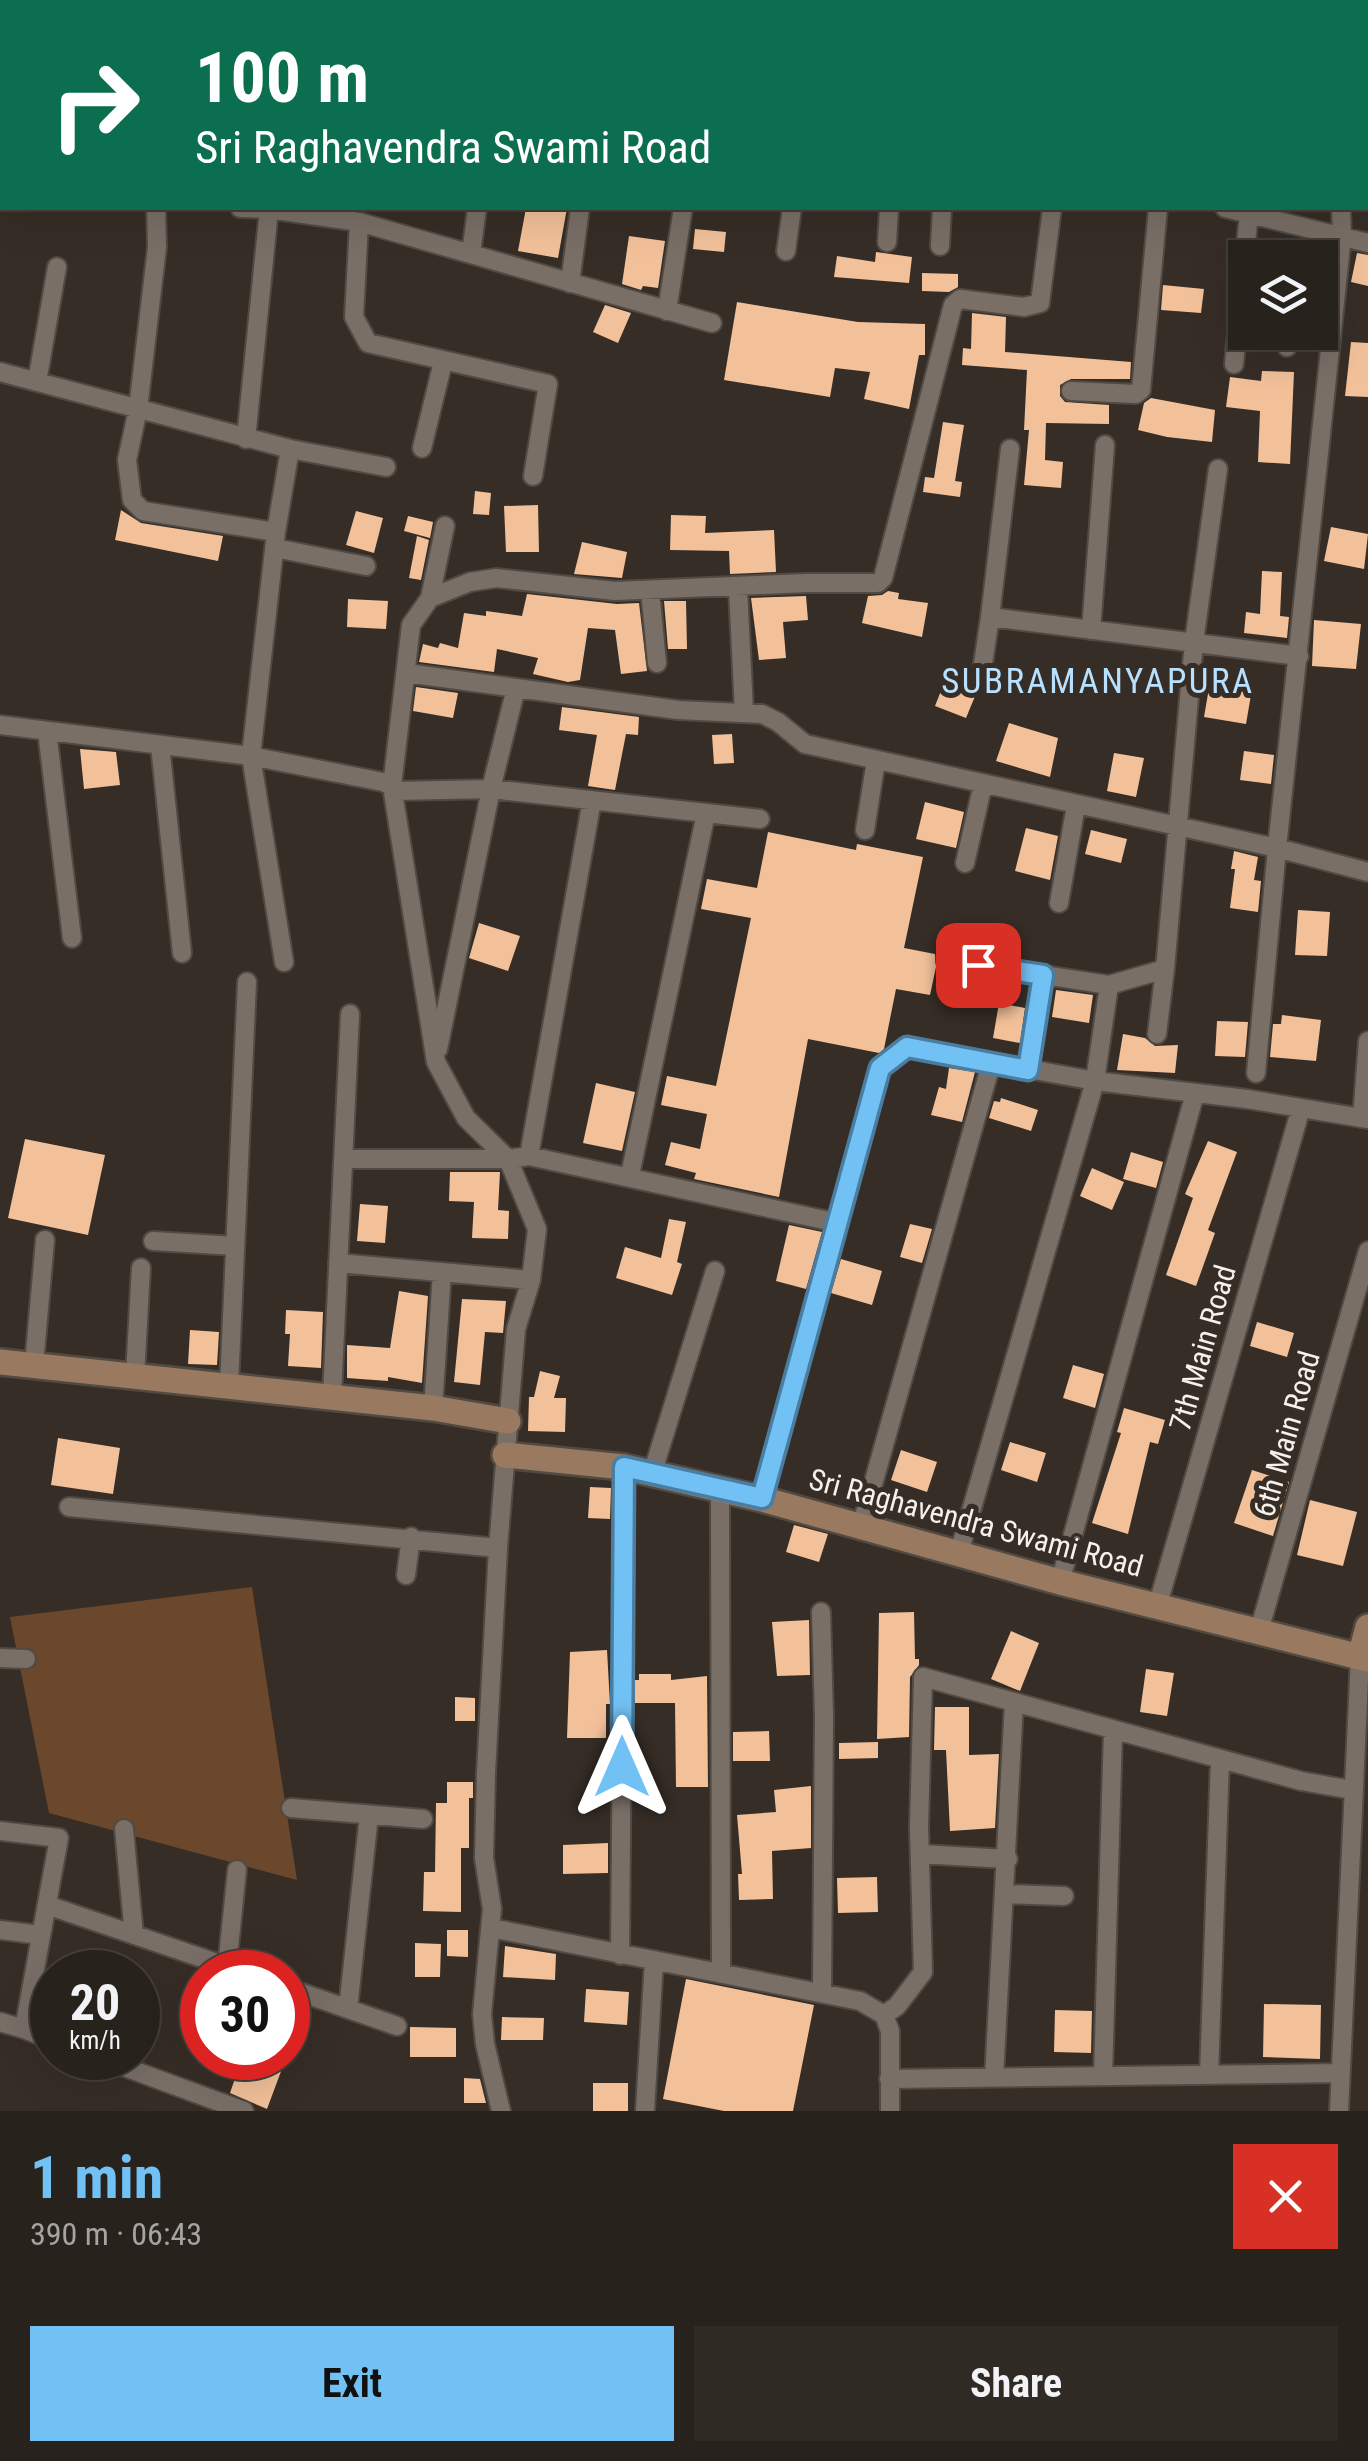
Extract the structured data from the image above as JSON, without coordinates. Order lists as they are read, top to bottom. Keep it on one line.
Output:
{"streets":{"street":["7th Main Road","6th Main Road","Sri Raghavendra Swami Road"]},"crossings":[["7th Main Road","Sri Raghavendra Swami Road"],["6th Main Road","Sri Raghavendra Swami Road"]],"districts":["SUBRAMANYAPURA"],"page":{"turn":["100 m","Sri Raghavendra Swami Road"],"speed":"20 km/h","limit":"30","heading":["1 min","390 m · 06:43"],"buttons":["Exit","Share"]}}
